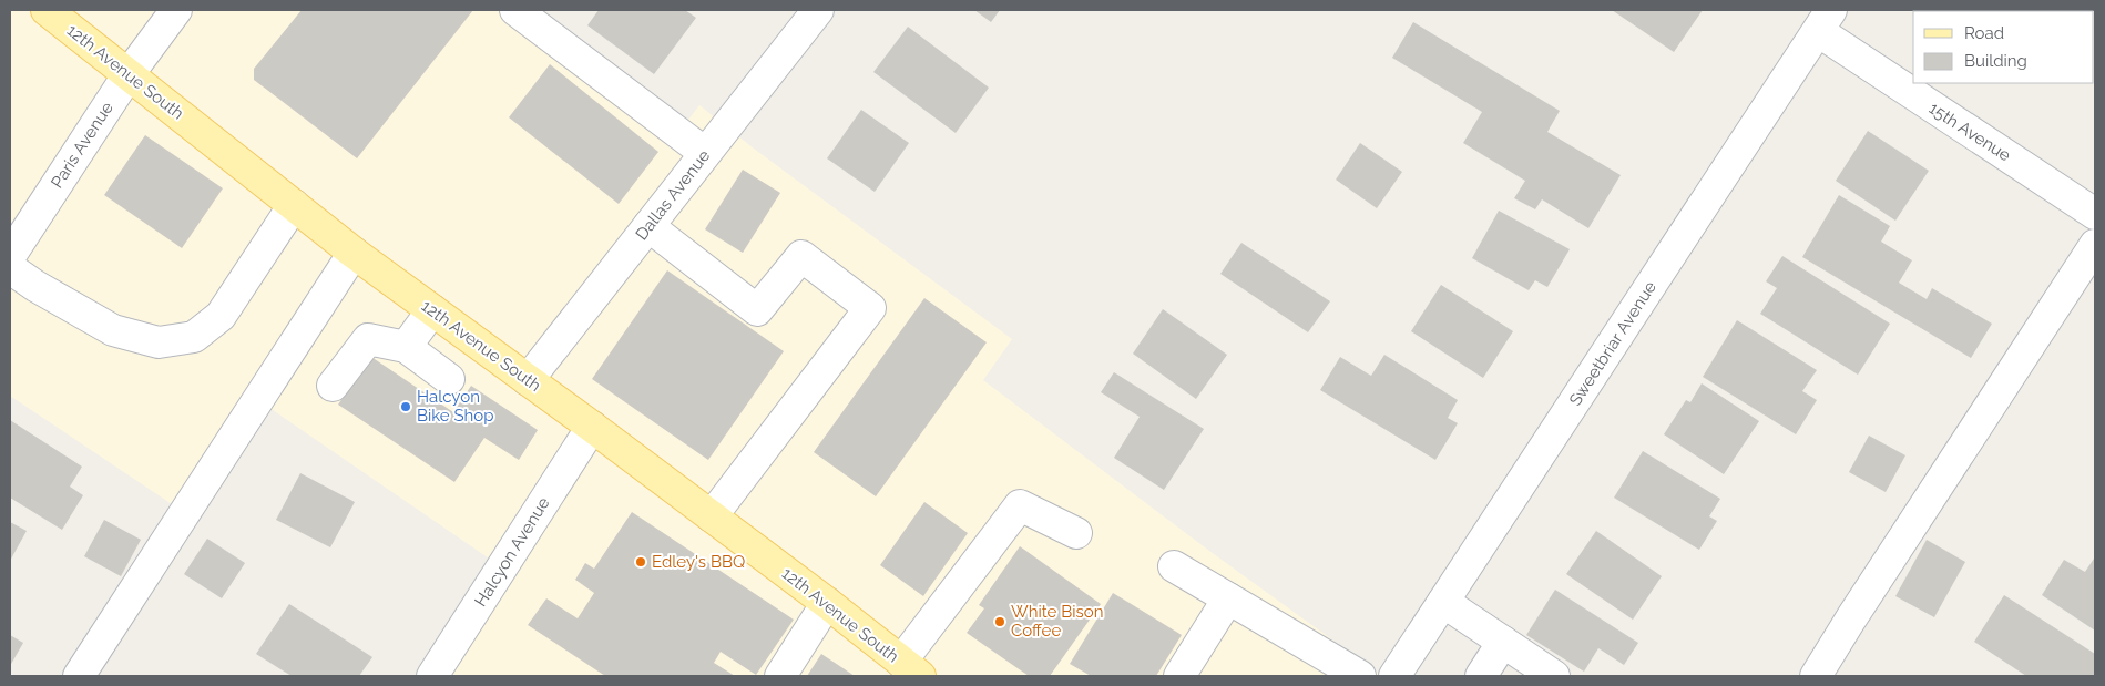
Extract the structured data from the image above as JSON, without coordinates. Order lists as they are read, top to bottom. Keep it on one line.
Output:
{"streets":{"main road":["12th Avenue South"],"street":["15th Avenue","Paris Avenue","Dallas Avenue","Sweetbriar Avenue","Halcyon Avenue"]},"crossings":[["12th Avenue South","Paris Avenue"],["12th Avenue South","Dallas Avenue"],["12th Avenue South","Halcyon Avenue"],["15th Avenue","Sweetbriar Avenue"]],"places":["Halcyon Bike Shop","Edley's BBQ","White Bison Coffee"],"legend":["Road","Building"]}
